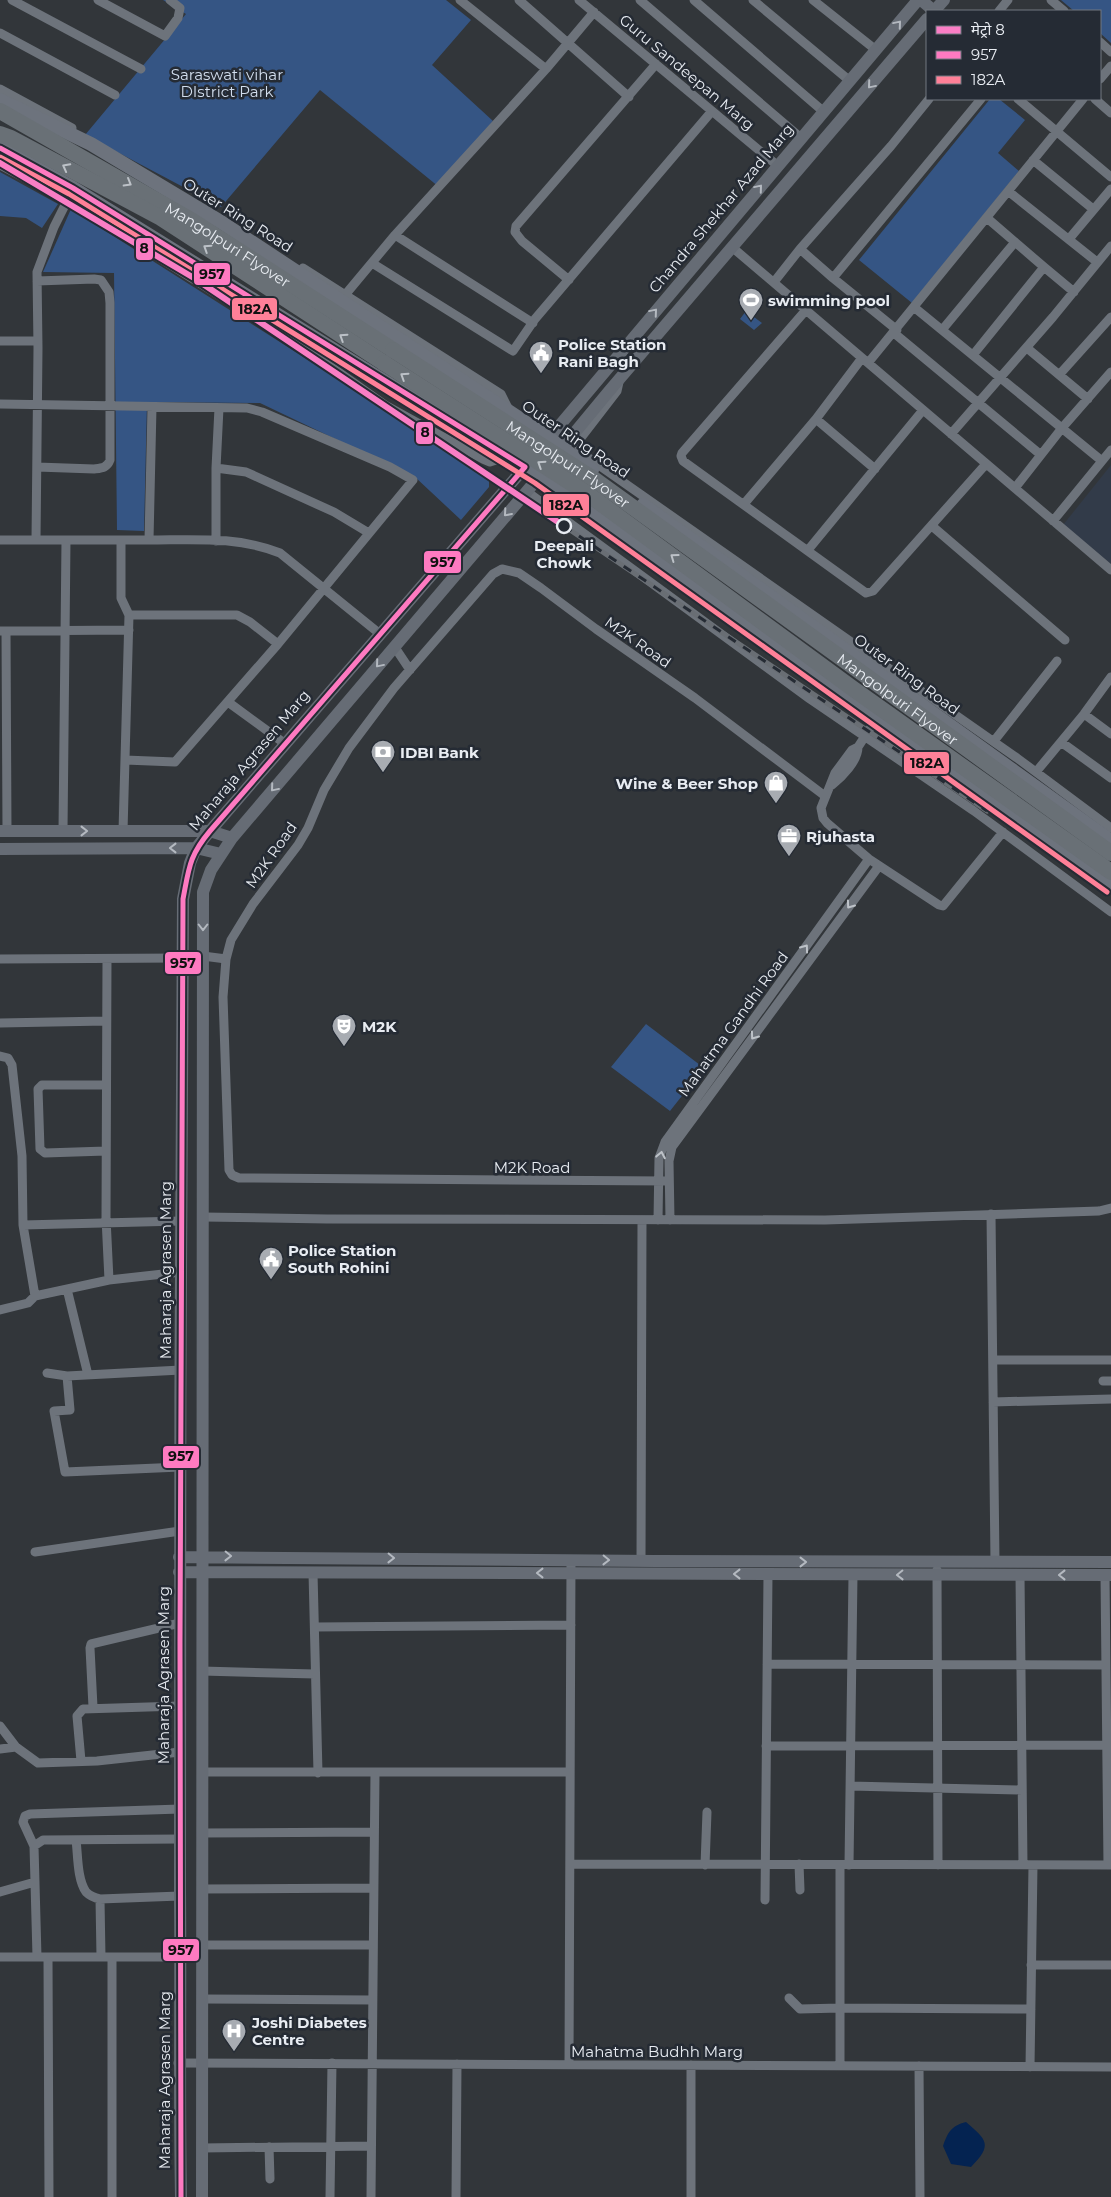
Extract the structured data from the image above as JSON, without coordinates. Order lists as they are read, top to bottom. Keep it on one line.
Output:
{"streets":{"highway":["Mangolpuri Flyover"],"main road":["Outer Ring Road"],"street":["Guru Sandeepan Marg","Chandra Shekhar Azad Marg","M2K Road","Maharaja Agrasen Marg","Mahatma Gandhi Road","Mahatma Budhh Marg"]},"crossings":[["Guru Sandeepan Marg","Chandra Shekhar Azad Marg"],["Chandra Shekhar Azad Marg","Outer Ring Road"],["M2K Road","Mahatma Gandhi Road"],["Maharaja Agrasen Marg","Mahatma Budhh Marg"]],"parks":["Saraswati vihar DIstrict Park"],"places":{"sports":["swimming pool"],"public building":["Police Station Rani Bagh","Police Station South Rohini"],"other":["Deepali Chowk"],"bank":["IDBI Bank"],"shop":["Wine & Beer Shop"],"office":["Rjuhasta"],"theatre":["M2K"],"hospital":["Joshi Diabetes Centre"]},"lines":["transit line 957","transit line 182A","metro line 8"],"legend":["मेट्रो 8","957","182A"]}
